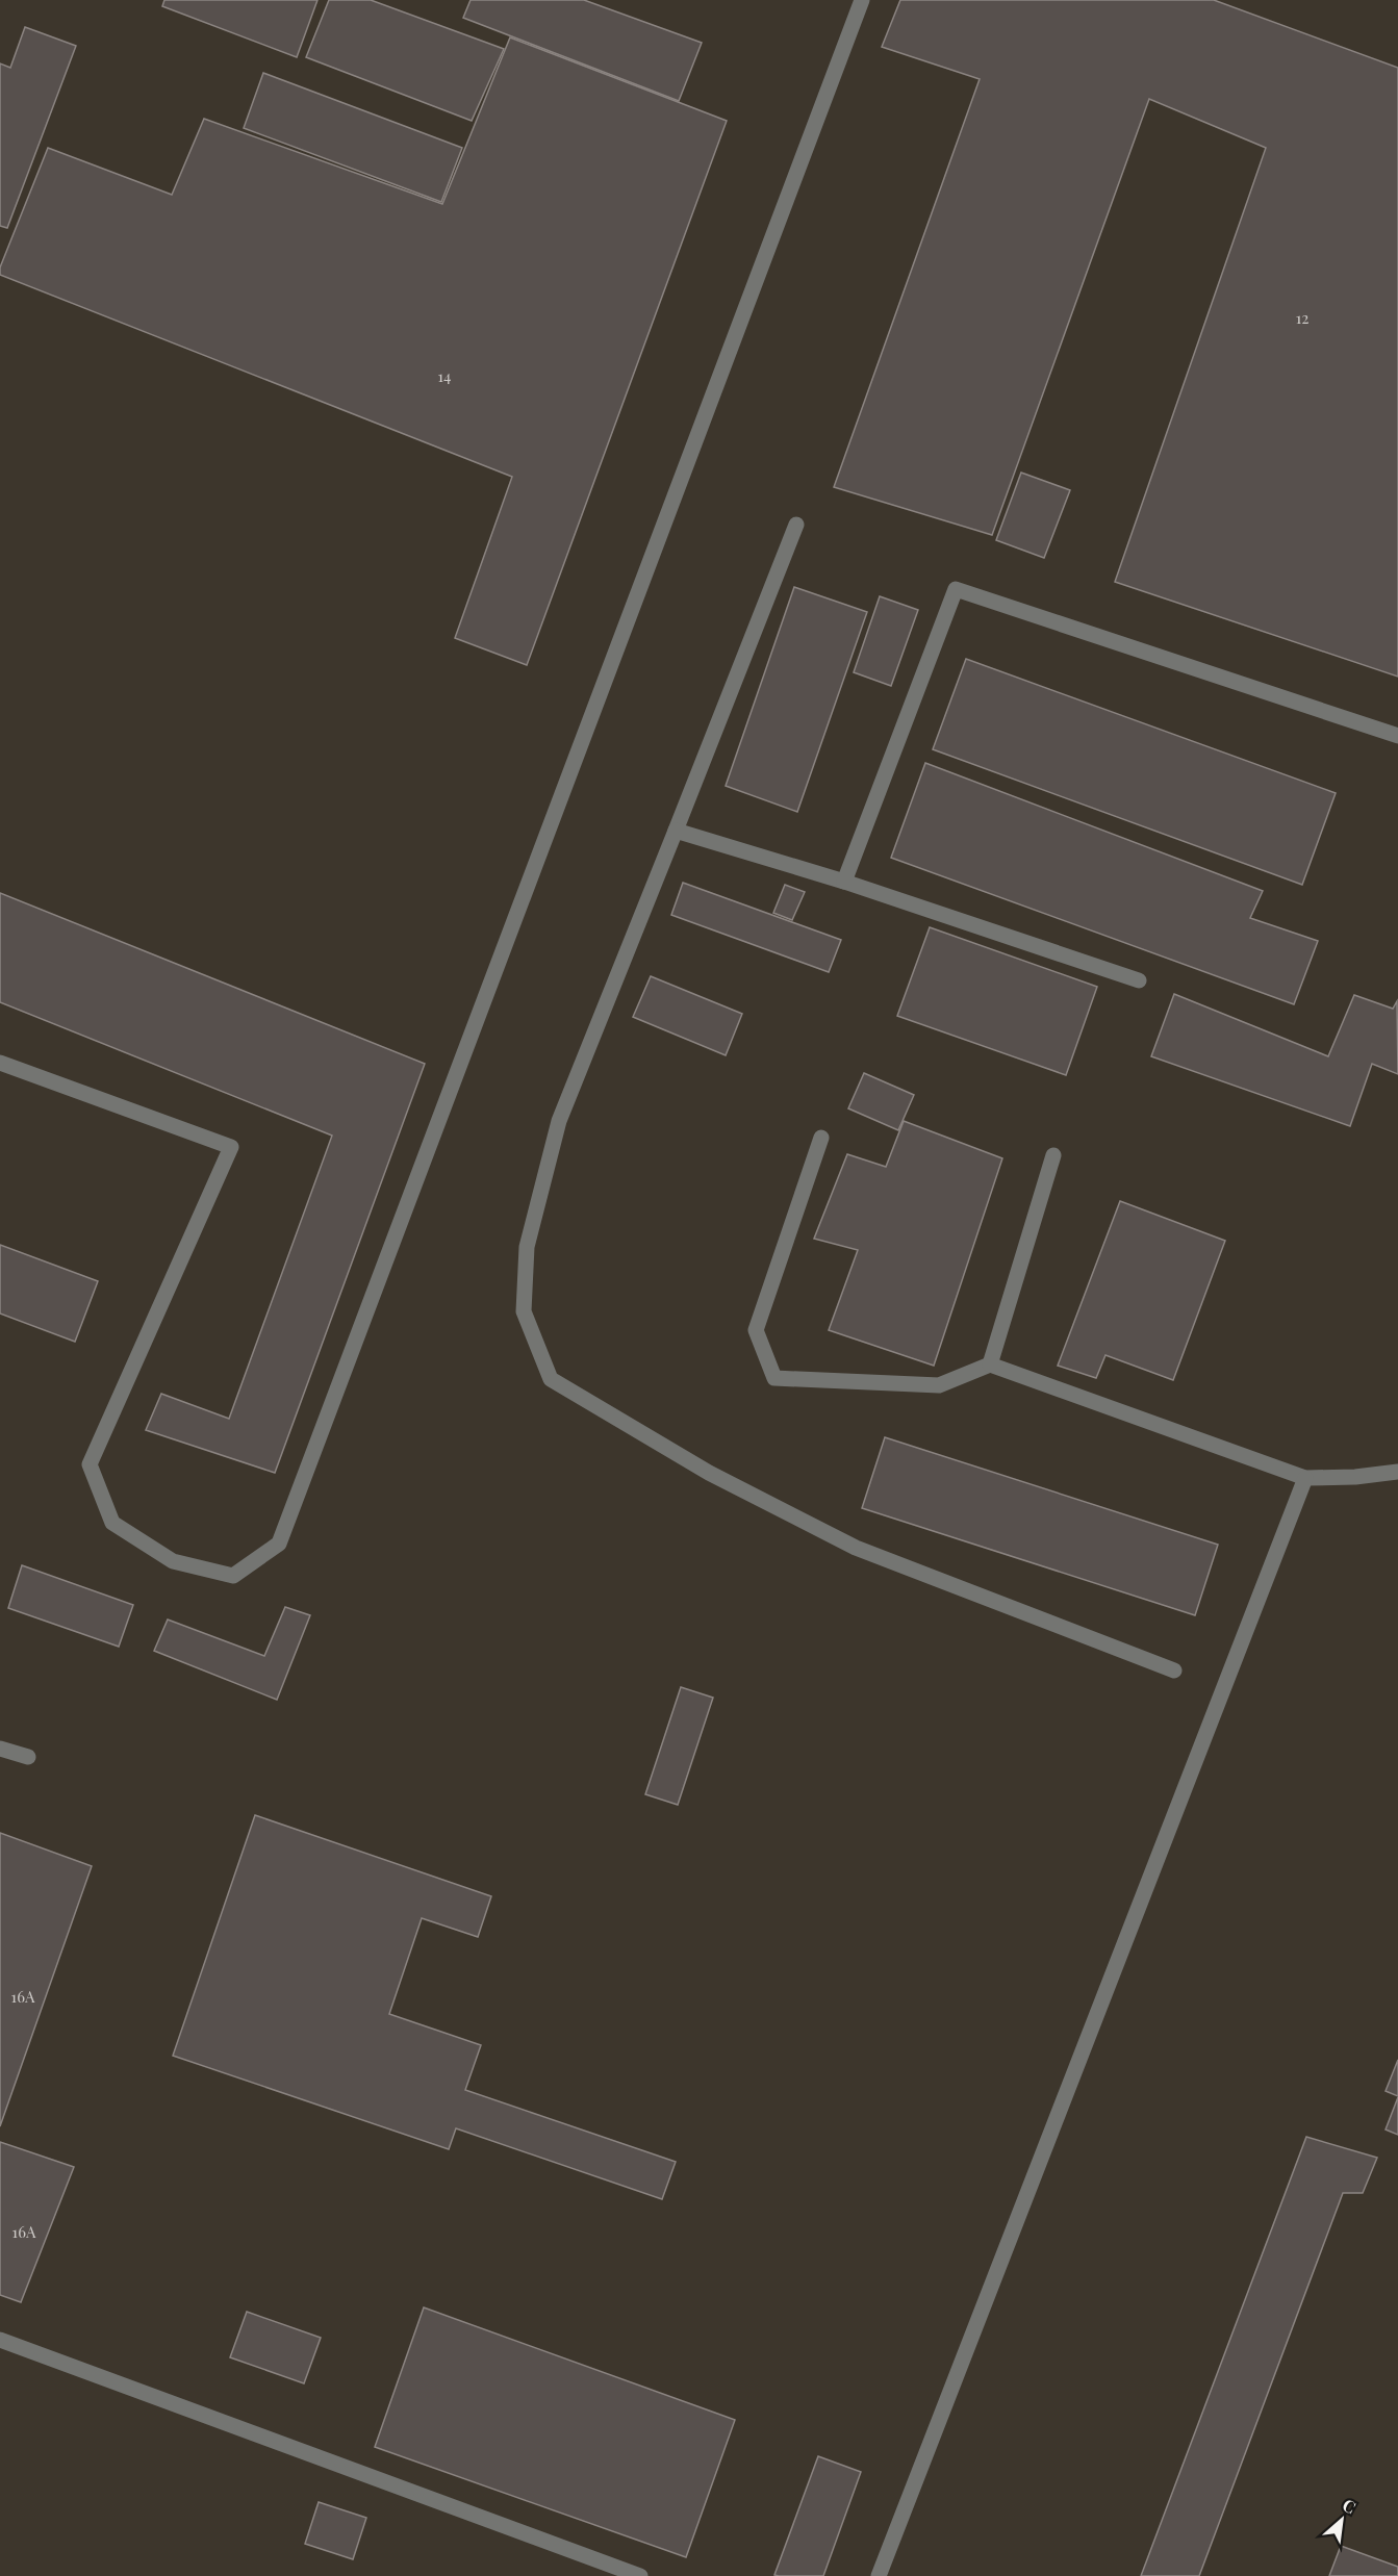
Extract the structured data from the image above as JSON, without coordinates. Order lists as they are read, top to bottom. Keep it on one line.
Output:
{"house_numbers":["12","14","16А","16А"],"north":"top right"}
